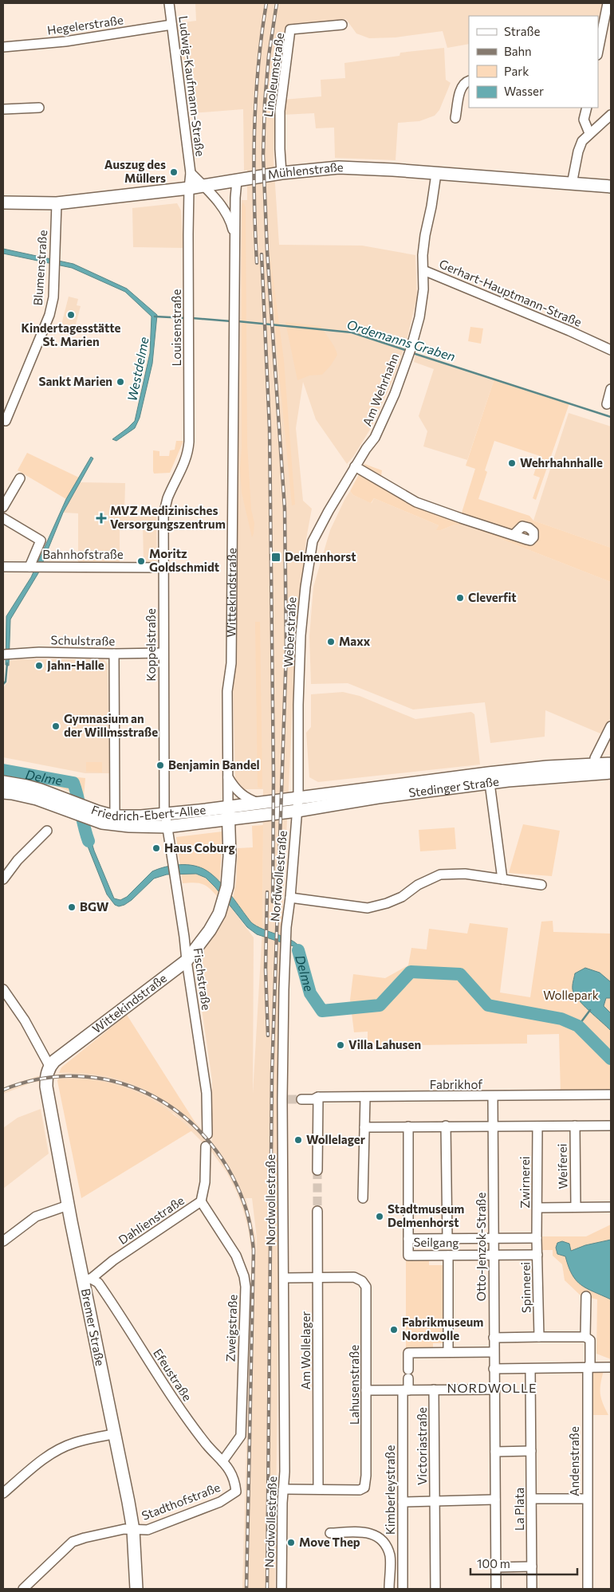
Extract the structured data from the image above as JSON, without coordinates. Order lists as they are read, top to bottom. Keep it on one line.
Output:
{"streets":{"main road":["Mühlenstraße","Wittekindstraße","Stedinger Straße","Friedrich-Ebert-Allee","Bremer Straße"],"street":["Hegelerstraße","Linoleumstraße","Ludwig-Kaufmann-Straße","Blumenstraße","Gerhart-Hauptmann-Straße","Louisenstraße","Am Wehrhahn","Bahnhofstraße","Weberstraße","Schulstraße","Koppelstraße","Nordwollestraße","Fischstraße","Fabrikhof","Weiferei","Zwirnerei","Dahlienstraße","Seilgang","Otto-Jenzok-Straße","Spinnerei","Zweigstraße","Am Wollelager","Efeustraße","Lahusenstraße","Victoriastraße","Andenstraße","Kimberleystraße","Stadthofstraße","La Plata"]},"crossings":[["Hegelerstraße","Ludwig-Kaufmann-Straße"],["Linoleumstraße","Mühlenstraße"],["Ludwig-Kaufmann-Straße","Mühlenstraße"],["Ludwig-Kaufmann-Straße","Louisenstraße"],["Ludwig-Kaufmann-Straße","Wittekindstraße"],["Mühlenstraße","Blumenstraße"],["Mühlenstraße","Gerhart-Hauptmann-Straße"],["Mühlenstraße","Louisenstraße"],["Mühlenstraße","Wittekindstraße"],["Gerhart-Hauptmann-Straße","Am Wehrhahn"],["Louisenstraße","Koppelstraße"],["Am Wehrhahn","Weberstraße"],["Bahnhofstraße","Koppelstraße"],["Wittekindstraße","Friedrich-Ebert-Allee"],["Wittekindstraße","Fischstraße"],["Wittekindstraße","Bremer Straße"],["Weberstraße","Stedinger Straße"],["Weberstraße","Friedrich-Ebert-Allee"],["Weberstraße","Nordwollestraße"],["Schulstraße","Koppelstraße"],["Koppelstraße","Friedrich-Ebert-Allee"],["Koppelstraße","Fischstraße"],["Stedinger Straße","Friedrich-Ebert-Allee"],["Stedinger Straße","Nordwollestraße"],["Friedrich-Ebert-Allee","Nordwollestraße"],["Friedrich-Ebert-Allee","Fischstraße"],["Nordwollestraße","Lahusenstraße"],["Fabrikhof","Otto-Jenzok-Straße"],["Weiferei","Zwirnerei"],["Zwirnerei","Seilgang"],["Zwirnerei","Spinnerei"],["Dahlienstraße","Bremer Straße"],["Dahlienstraße","Zweigstraße"],["Dahlienstraße","Efeustraße"],["Seilgang","Otto-Jenzok-Straße"],["Seilgang","Spinnerei"],["Otto-Jenzok-Straße","Victoriastraße"],["Bremer Straße","Efeustraße"],["Bremer Straße","Stadthofstraße"],["Zweigstraße","Efeustraße"],["Am Wollelager","Lahusenstraße"],["Efeustraße","Stadthofstraße"]],"districts":["NORDWOLLE"],"water":["Ordemanns Graben","Westdelme","Delme"],"parks":["Wollepark"],"places":{"other":["Auszug des Müllers","Kindertagesstätte St. Marien","Sankt Marien","Wehrhahnhalle","Moritz Goldschmidt","Cleverfit","Maxx","Jahn-Halle","Gymnasium an der Willmsstraße","Benjamin Bandel","Haus Coburg","BGW","Villa Lahusen","Wollelager","Stadtmuseum Delmenhorst","Fabrikmuseum Nordwolle","Move Thep"],"health":["MVZ Medizinisches Versorgungszentrum"],"transit":["Delmenhorst"]},"legend":["Straße","Bahn","Park","Wasser"],"scale_bar":"100 m"}
